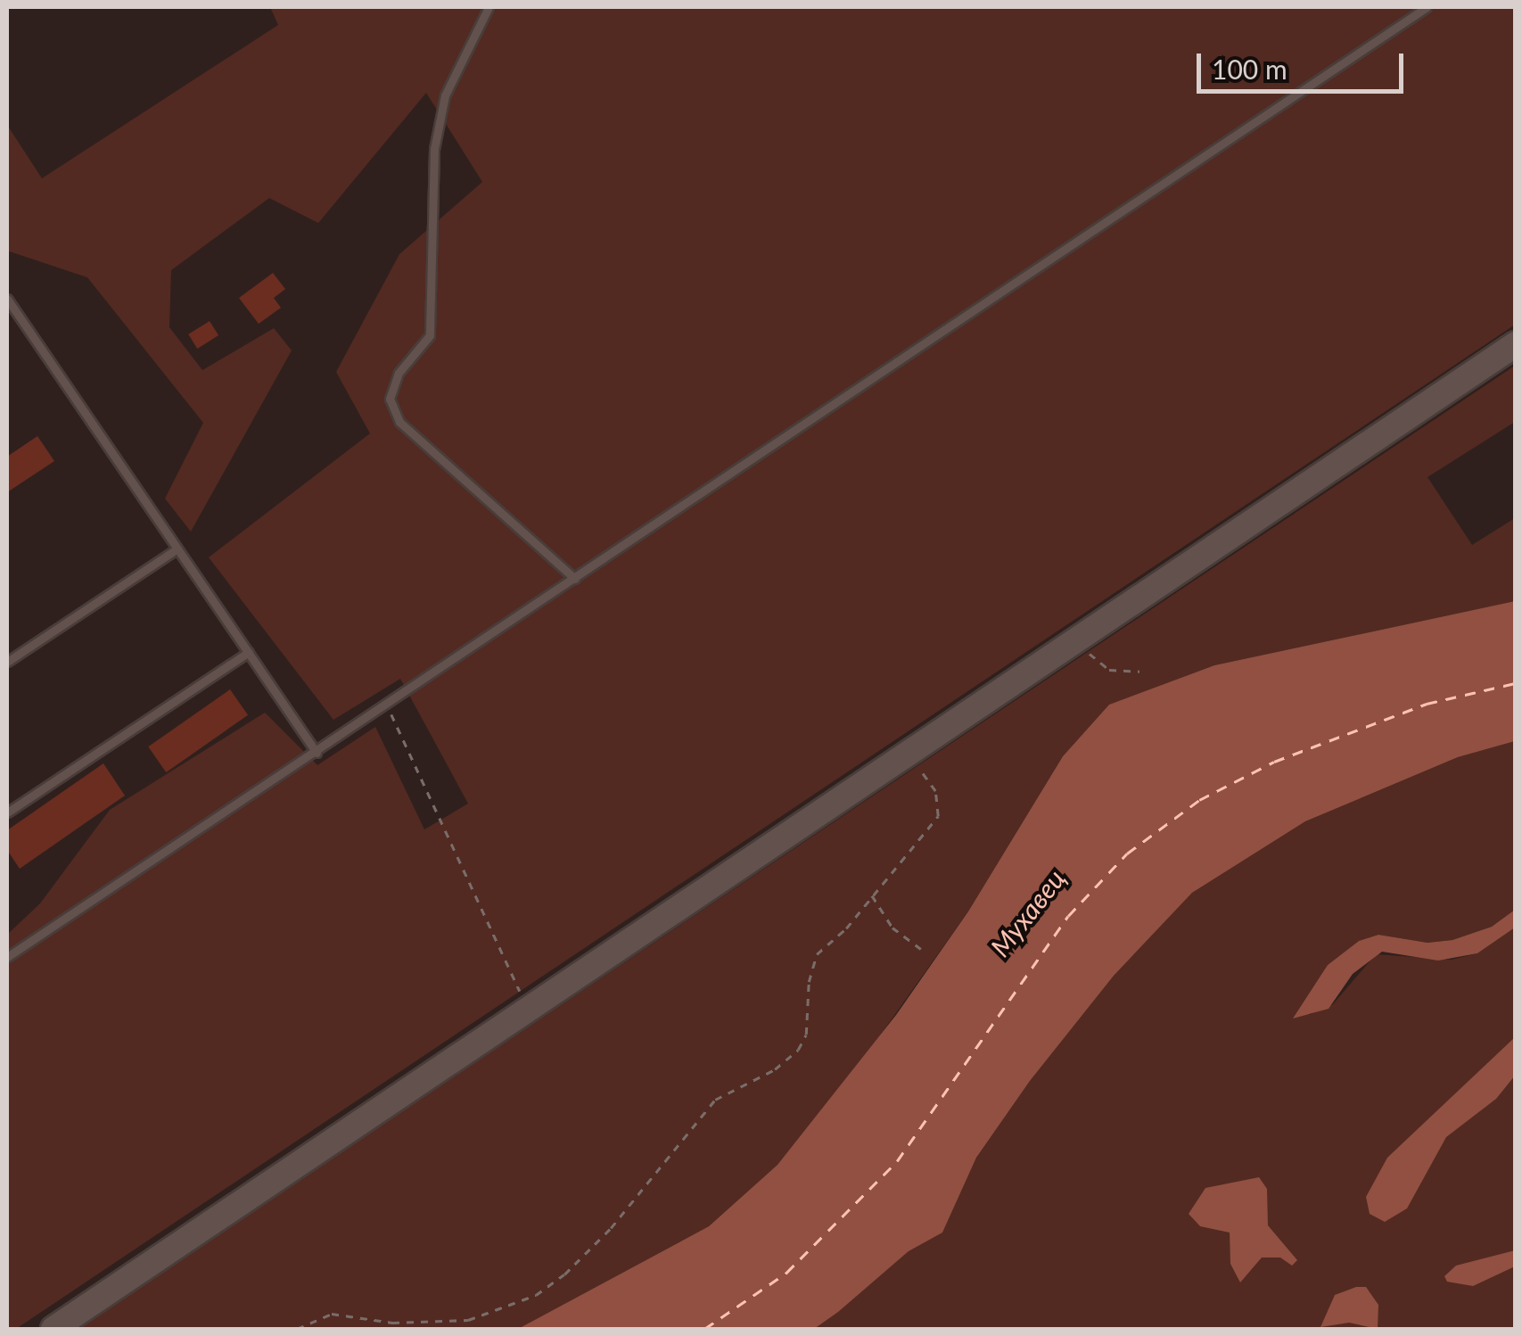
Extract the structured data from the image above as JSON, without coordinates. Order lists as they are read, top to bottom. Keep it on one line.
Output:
{"water":["Мухавец"],"scale_bar":"100 m"}
